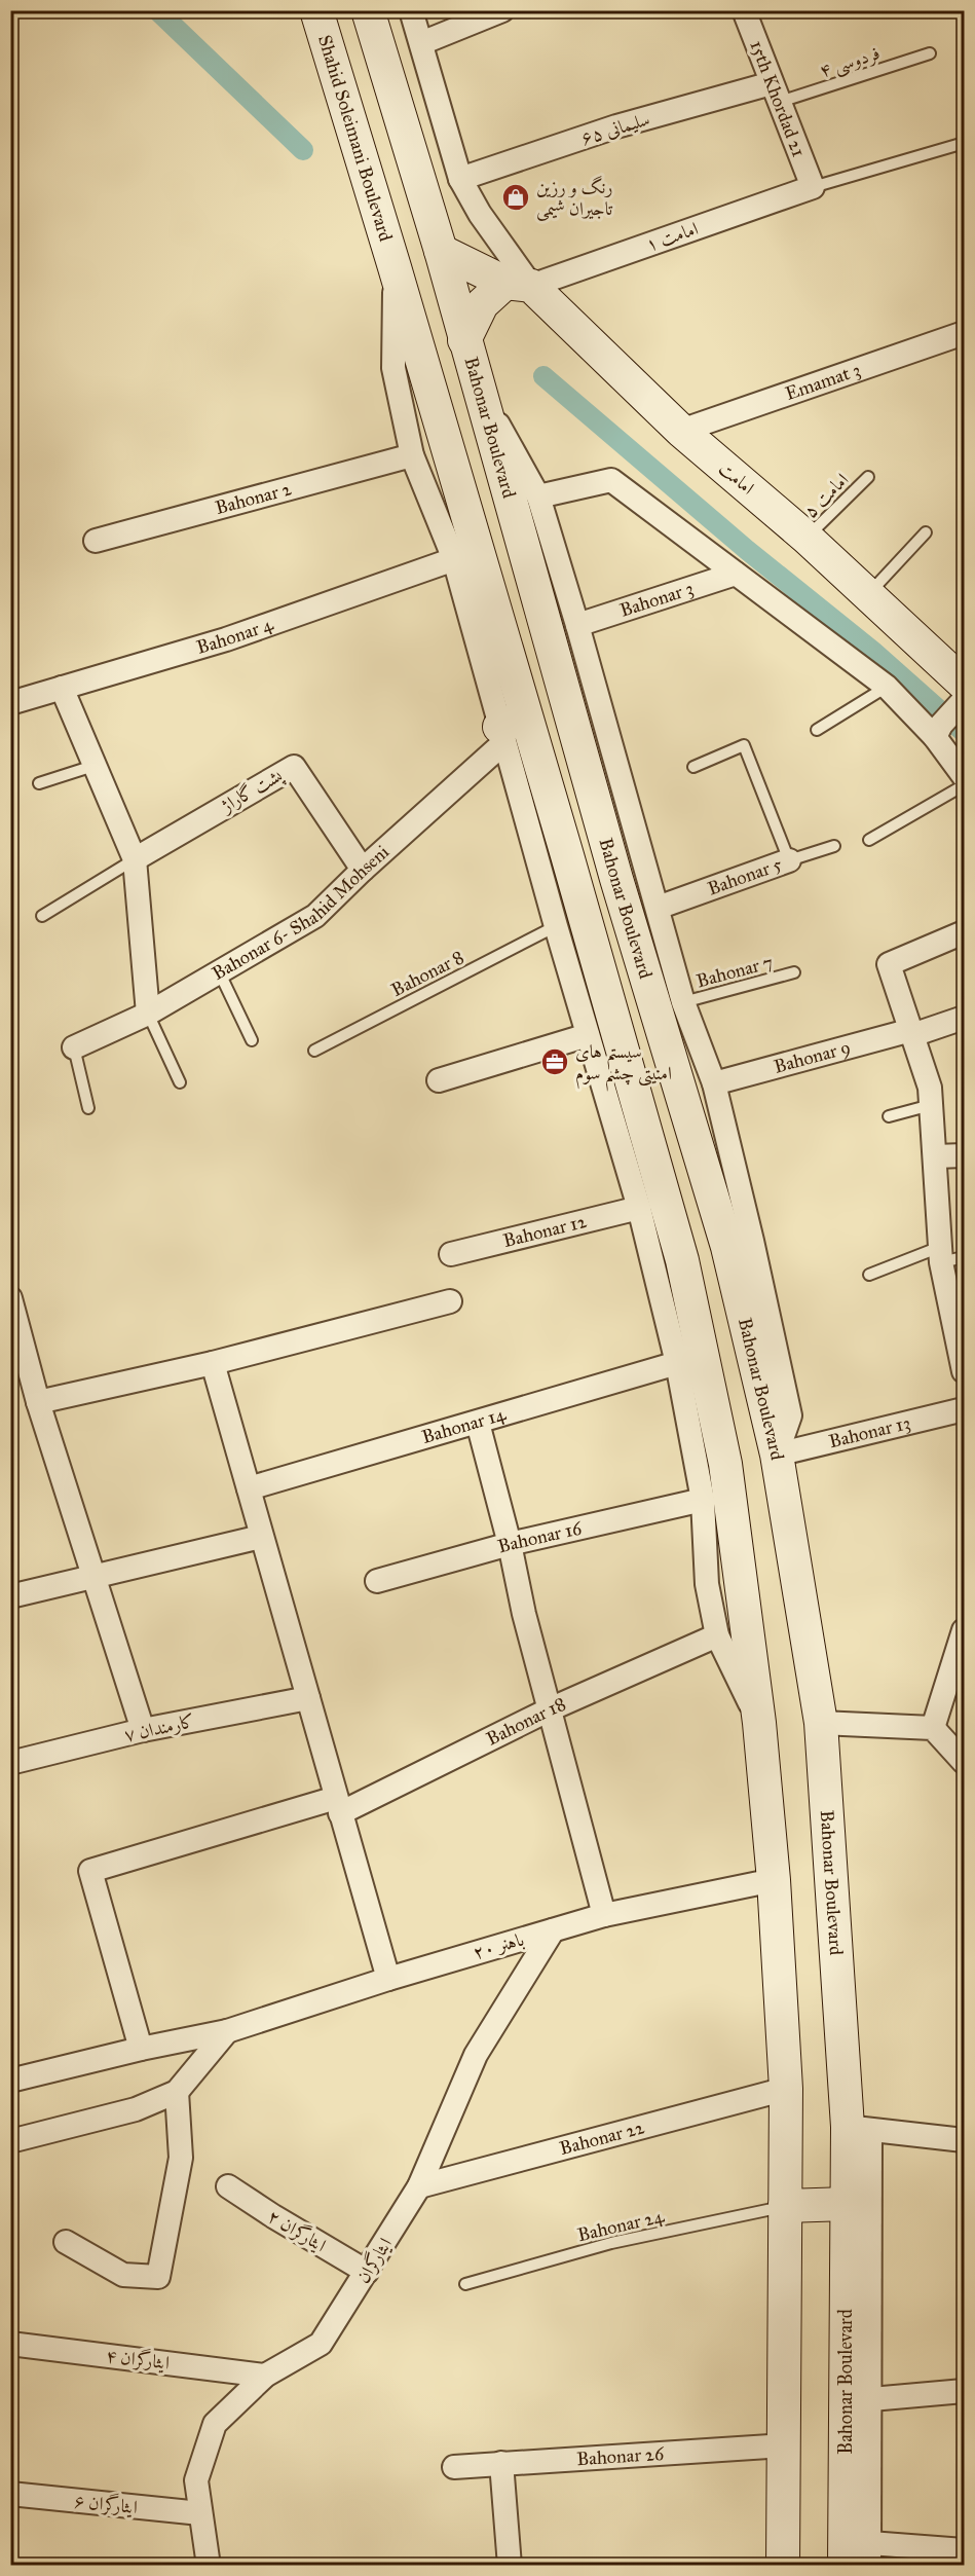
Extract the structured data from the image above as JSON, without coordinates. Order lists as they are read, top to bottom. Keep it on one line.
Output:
{"streets":{"main road":["Shahid Soleimani Boulevard","Bahonar Boulevard","امامت"],"street":["15th Khordad 21","سلیمانی ۶۵","امامت ۱","Emamat 3","Bahonar 2","Bahonar 3","Bahonar 4","پشت گاراژ","Bahonar 5","Bahonar 6- Shahid Mohseni","Bahonar 9","Bahonar 12","Bahonar 14","Bahonar 13","Bahonar 16","Bahonar 18","کارمندان ۷","باهنر ۲۰","Bahonar 22","ایثارگران ۲","ایثارگران","ایثارگران ۴","Bahonar 26","ایثارگران ۶"],"lane":["فردوسی ۴","امامت ۵","Bahonar 7","Bahonar 8","Bahonar 24"]},"crossings":[["فردوسی ۴","15th Khordad 21"],["فردوسی ۴","سلیمانی ۶۵"],["15th Khordad 21","سلیمانی ۶۵"],["15th Khordad 21","امامت ۱"],["امامت ۱","امامت"],["Emamat 3","امامت"],["Bahonar Boulevard","امامت"],["Bahonar Boulevard","Bahonar 13"],["امامت","امامت ۵"],["پشت گاراژ","Bahonar 6- Shahid Mohseni"],["Bahonar 18","باهنر ۲۰"],["باهنر ۲۰","ایثارگران"],["Bahonar 22","ایثارگران"],["ایثارگران ۲","ایثارگران"],["ایثارگران","ایثارگران ۴"],["ایثارگران","ایثارگران ۶"]],"places":{"shop":["رنگ و رزین تاجیران شیمی"],"office":["سیستم های امنیتی چشم سوم"]}}
